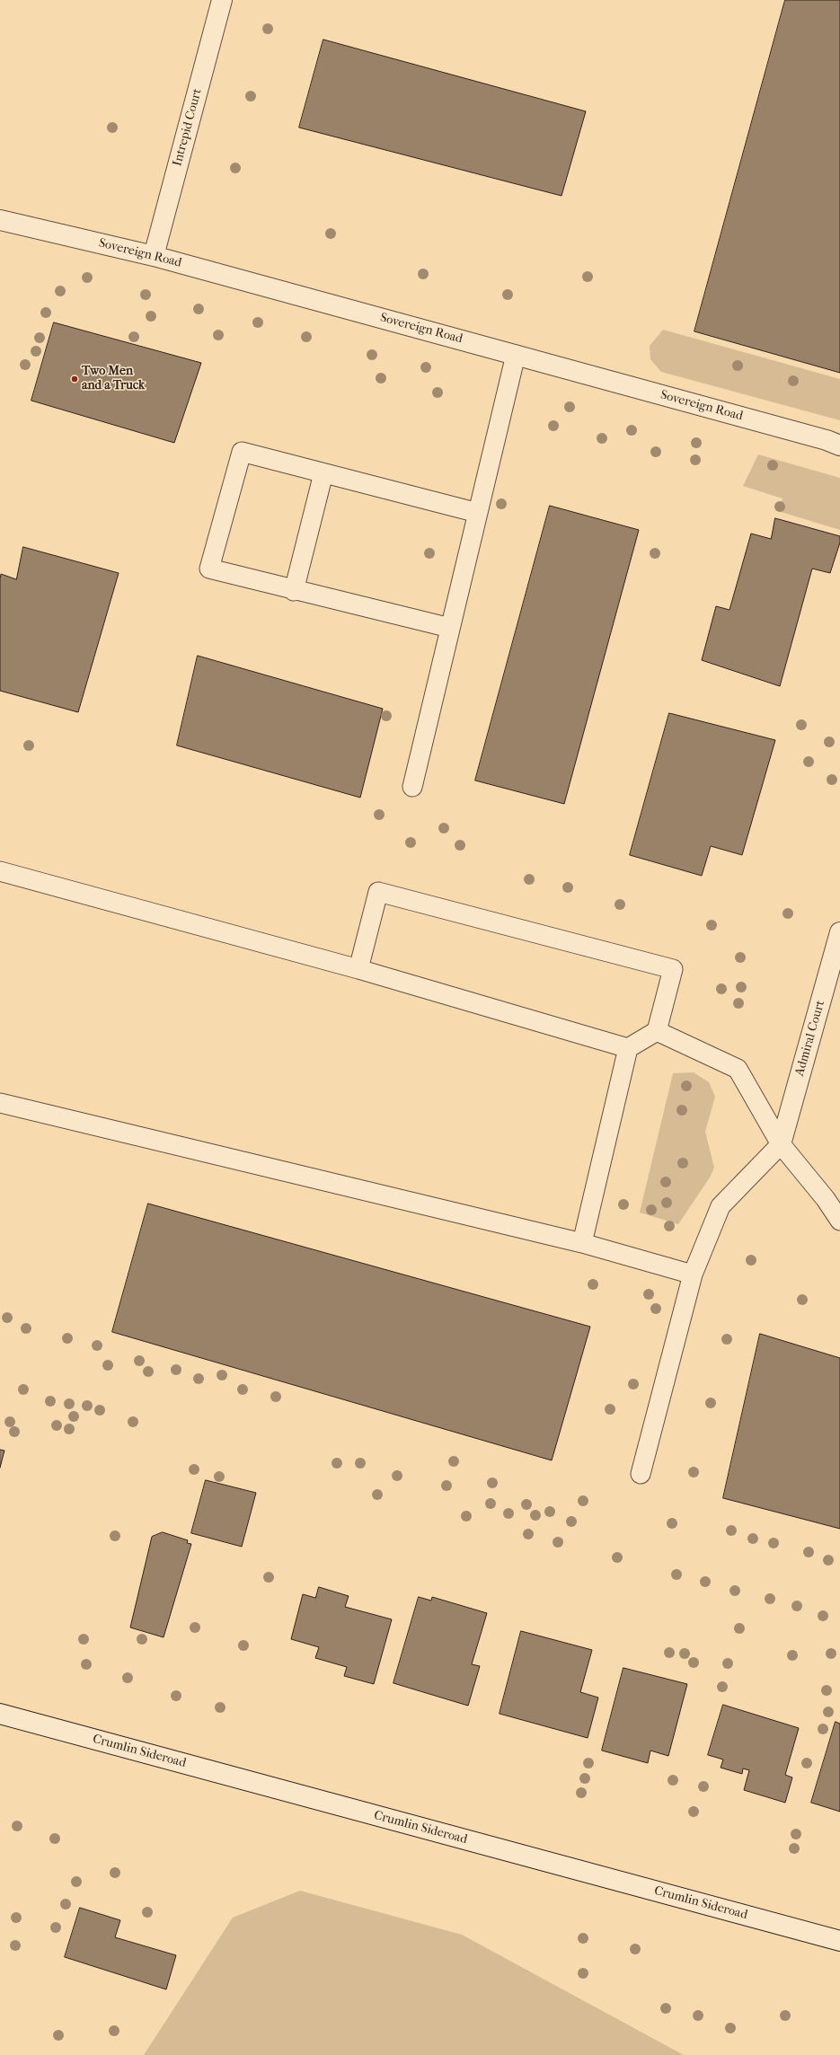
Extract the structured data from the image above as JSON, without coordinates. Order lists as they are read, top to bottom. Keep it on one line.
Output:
{"streets":{"street":["Intrepid Court","Sovereign Road","Admiral Court","Crumlin Sideroad"]},"crossings":[["Intrepid Court","Sovereign Road"]],"places":["Two Men and a Truck"]}
